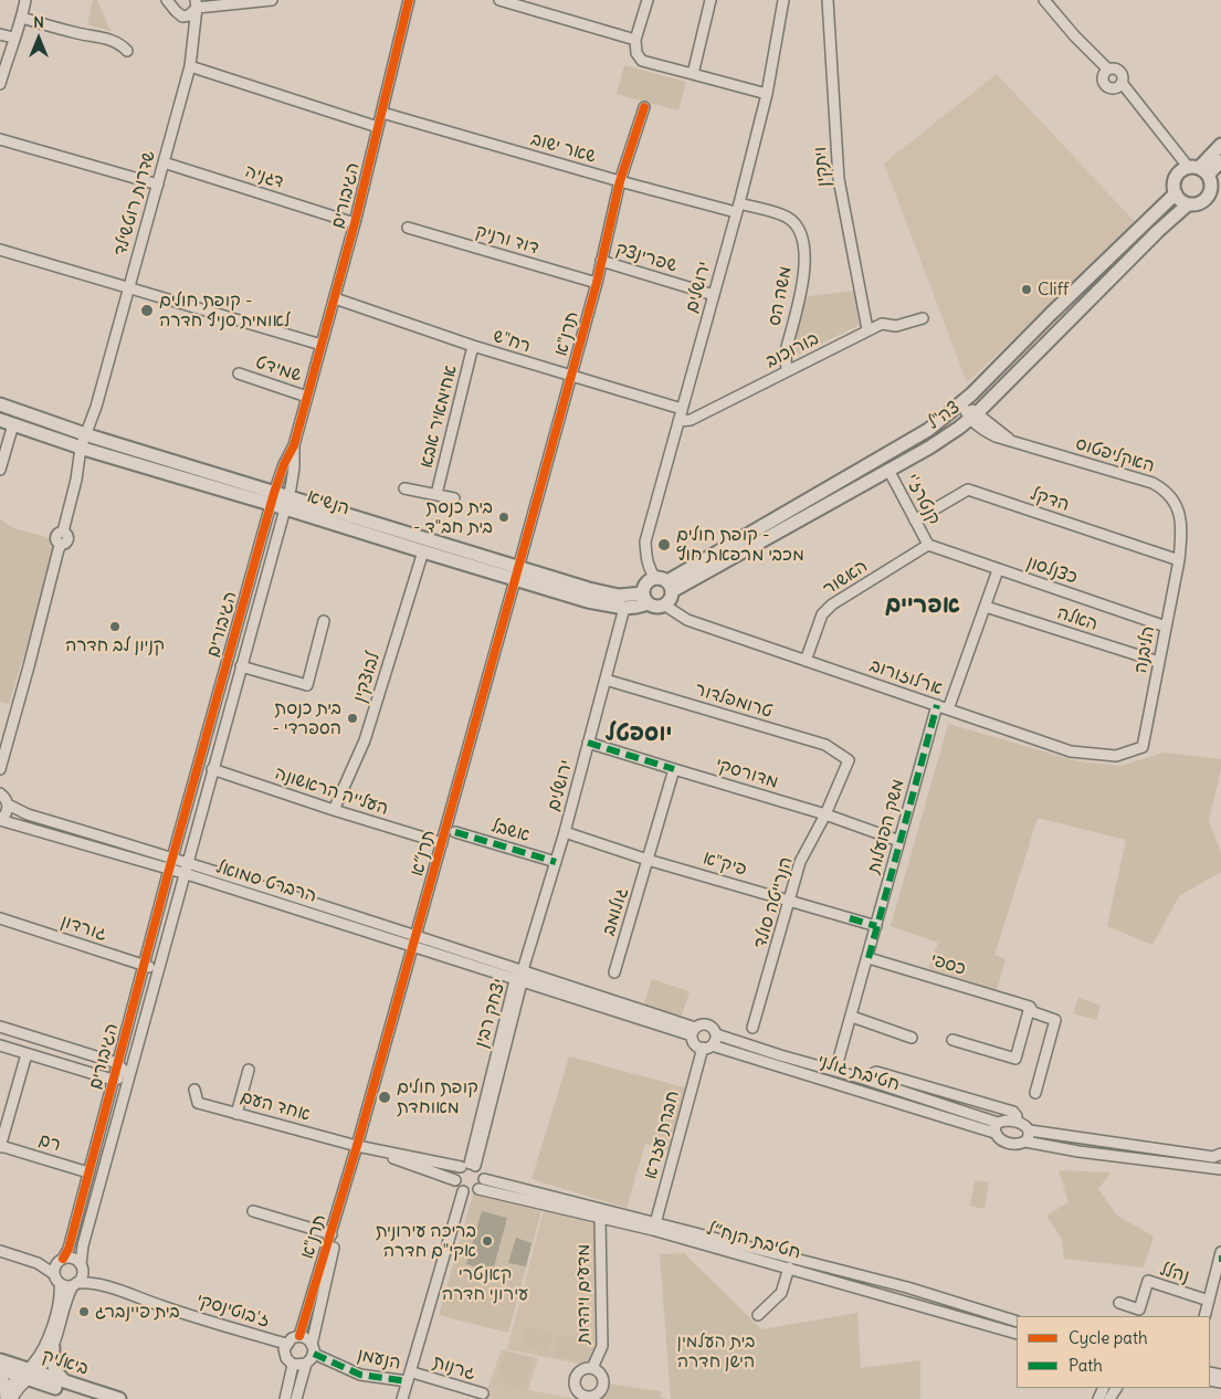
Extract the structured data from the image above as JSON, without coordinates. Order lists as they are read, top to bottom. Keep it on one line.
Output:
{"streets":{"main road":["צה\"ל","הנשיא","ביאליק"],"street":["שאר ישוב","ויתקין","דגניה","הגיבורים","שדרות רוטשילד","דוד ורניק","שפרינצק","ירושלים","משה הס","תרנ\"א","רח\"ש","בורוכוב","שמידט","אחימאיר אבא","האקליפטוס","קנטרז'י","הדקל","כצנלסון","האשור","האלה","הליבנה","לבוצקין","ארלוזורוב","טרומפלדור","מדורסקי","העלייה הראשונה","משק הפועלות","אשבל","תרנ״א","פיק\"א","הרברט סמואל","הנרייטה סולד","גולומב","גורדון","כספי","יצחק רבין","חטיבת גולני","אחד העם","חברת עזרא","רם","חטיבת הנח״ל","נהלל","מדעים ויהדות","ז'בוטינסקי","הנעמן","גרנות"]},"crossings":[["שאר ישוב","הגיבורים"],["שאר ישוב","ירושלים"],["שאר ישוב","משה הס"],["שאר ישוב","תרנ\"א"],["ויתקין","בורוכוב"],["דגניה","הגיבורים"],["דגניה","שדרות רוטשילד"],["הגיבורים","רח\"ש"],["הגיבורים","שמידט"],["הגיבורים","הנשיא"],["הגיבורים","העלייה הראשונה"],["הגיבורים","הרברט סמואל"],["הגיבורים","גורדון"],["הגיבורים","רם"],["הגיבורים","ז'בוטינסקי"],["שדרות רוטשילד","הנשיא"],["דוד ורניק","תרנ\"א"],["שפרינצק","ירושלים"],["שפרינצק","תרנ\"א"],["ירושלים","משה הס"],["ירושלים","רח\"ש"],["ירושלים","בורוכוב"],["ירושלים","צה\"ל"],["ירושלים","הנשיא"],["ירושלים","ארלוזורוב"],["ירושלים","טרומפלדור"],["ירושלים","מדורסקי"],["ירושלים","אשבל"],["ירושלים","פיק\"א"],["ירושלים","הרברט סמואל"],["ירושלים","יצחק רבין"],["משה הס","בורוכוב"],["תרנ\"א","רח\"ש"],["תרנ\"א","הנשיא"],["תרנ\"א","תרנ״א"],["תרנ\"א","אחד העם"],["תרנ\"א","ז'בוטינסקי"],["תרנ\"א","הנעמן"],["רח\"ש","אחימאיר אבא"],["צה\"ל","האקליפטוס"],["צה\"ל","קנטרז'י"],["צה\"ל","הנשיא"],["צה\"ל","ארלוזורוב"],["האקליפטוס","הדקל"],["האקליפטוס","הליבנה"],["קנטרז'י","הדקל"],["קנטרז'י","כצנלסון"],["קנטרז'י","האשור"],["הדקל","הליבנה"],["הנשיא","לבוצקין"],["הנשיא","ארלוזורוב"],["הנשיא","תרנ״א"],["כצנלסון","האשור"],["כצנלסון","הליבנה"],["האשור","ארלוזורוב"],["האלה","הליבנה"],["הליבנה","ארלוזורוב"],["לבוצקין","העלייה הראשונה"],["ארלוזורוב","משק הפועלות"],["טרומפלדור","הנרייטה סולד"],["מדורסקי","משק הפועלות"],["מדורסקי","הנרייטה סולד"],["העלייה הראשונה","תרנ״א"],["משק הפועלות","פיק\"א"],["משק הפועלות","כספי"],["תרנ״א","הרברט סמואל"],["תרנ״א","אחד העם"],["פיק\"א","הנרייטה סולד"],["פיק\"א","גולומב"],["הרברט סמואל","יצחק רבין"],["יצחק רבין","אחד העם"],["יצחק רבין","חטיבת הנח״ל"],["חטיבת גולני","חברת עזרא"],["אחד העם","חטיבת הנח״ל"],["חברת עזרא","חטיבת הנח״ל"],["חטיבת הנח״ל","מדעים ויהדות"],["ז'בוטינסקי","הנעמן"]],"districts":["אפריים","יוספטל"],"parks":["קאנטרי עירוני חדרה","בית העלמין הישן חדרה"],"places":["Cliff","קופת חולים - לאומית סניף חדרה","בית כנסת - בית חב\"ד","קופת חולים - מכבי מרפאת חוץ","קניון לב חדרה","בית כנסת - הספרדי","קופת חולים מאוחדת","בריכה עירונית אקי\"ם חדרה","בית פיינברג"],"legend":["Cycle path","Path"],"north":"top"}
